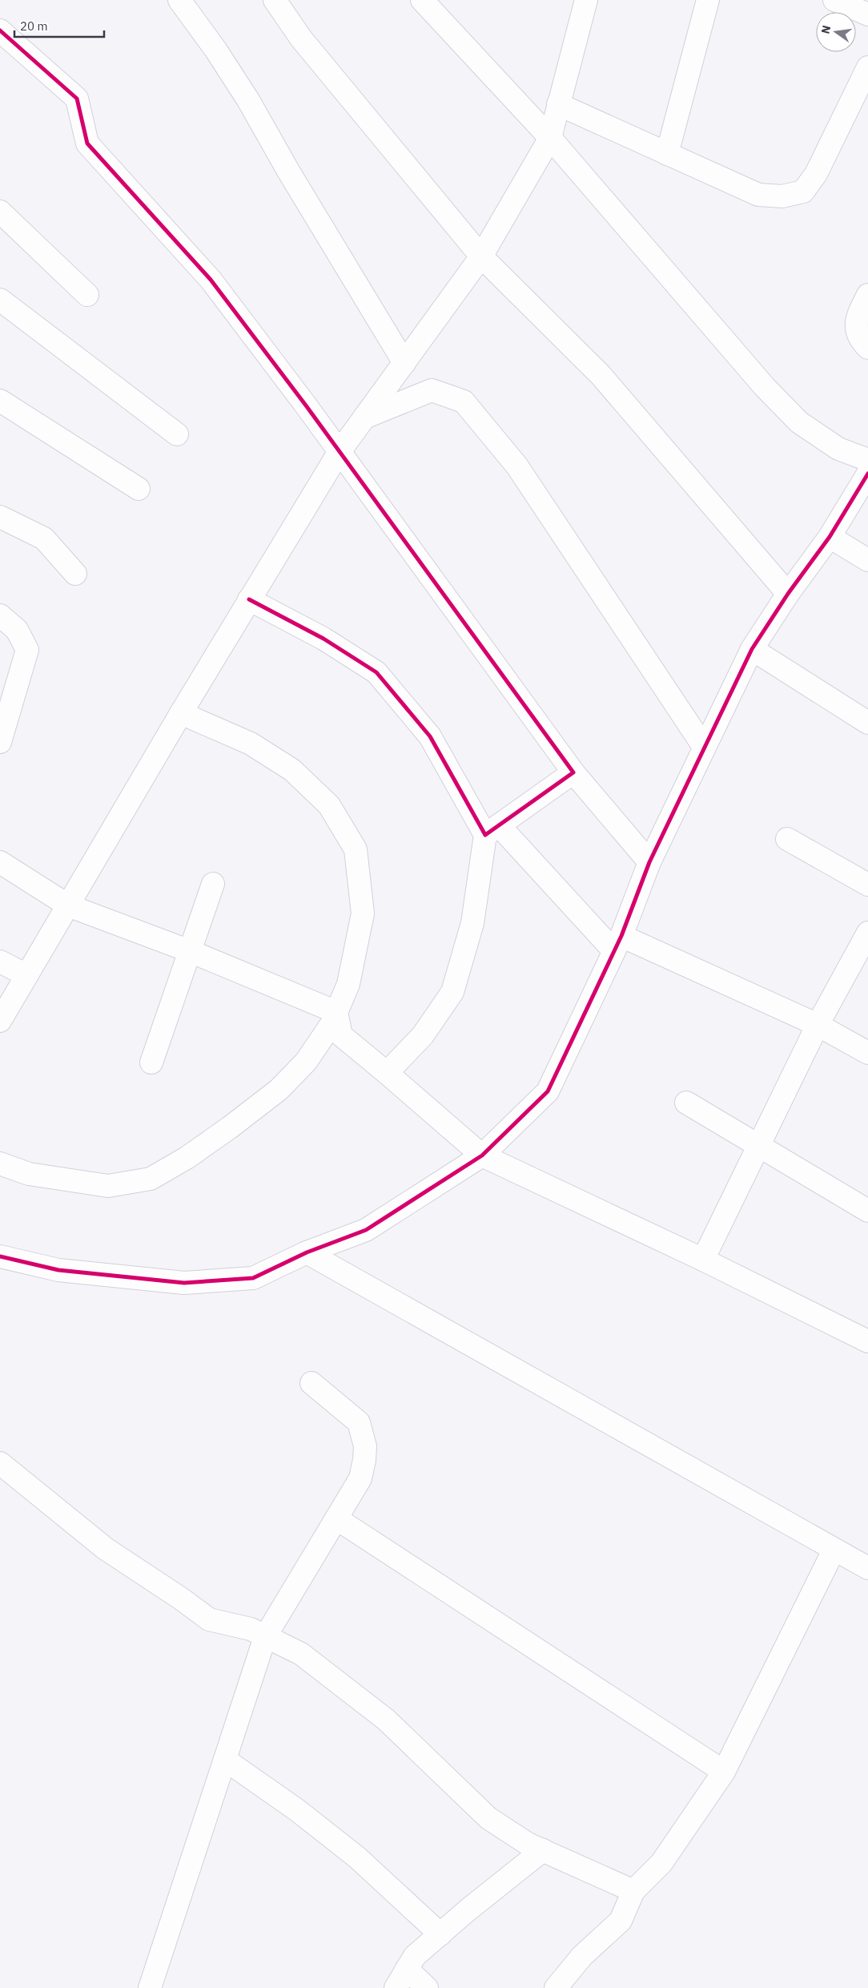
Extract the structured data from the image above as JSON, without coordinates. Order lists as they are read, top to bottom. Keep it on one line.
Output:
{"scale_bar":"20 m","north":"left"}
